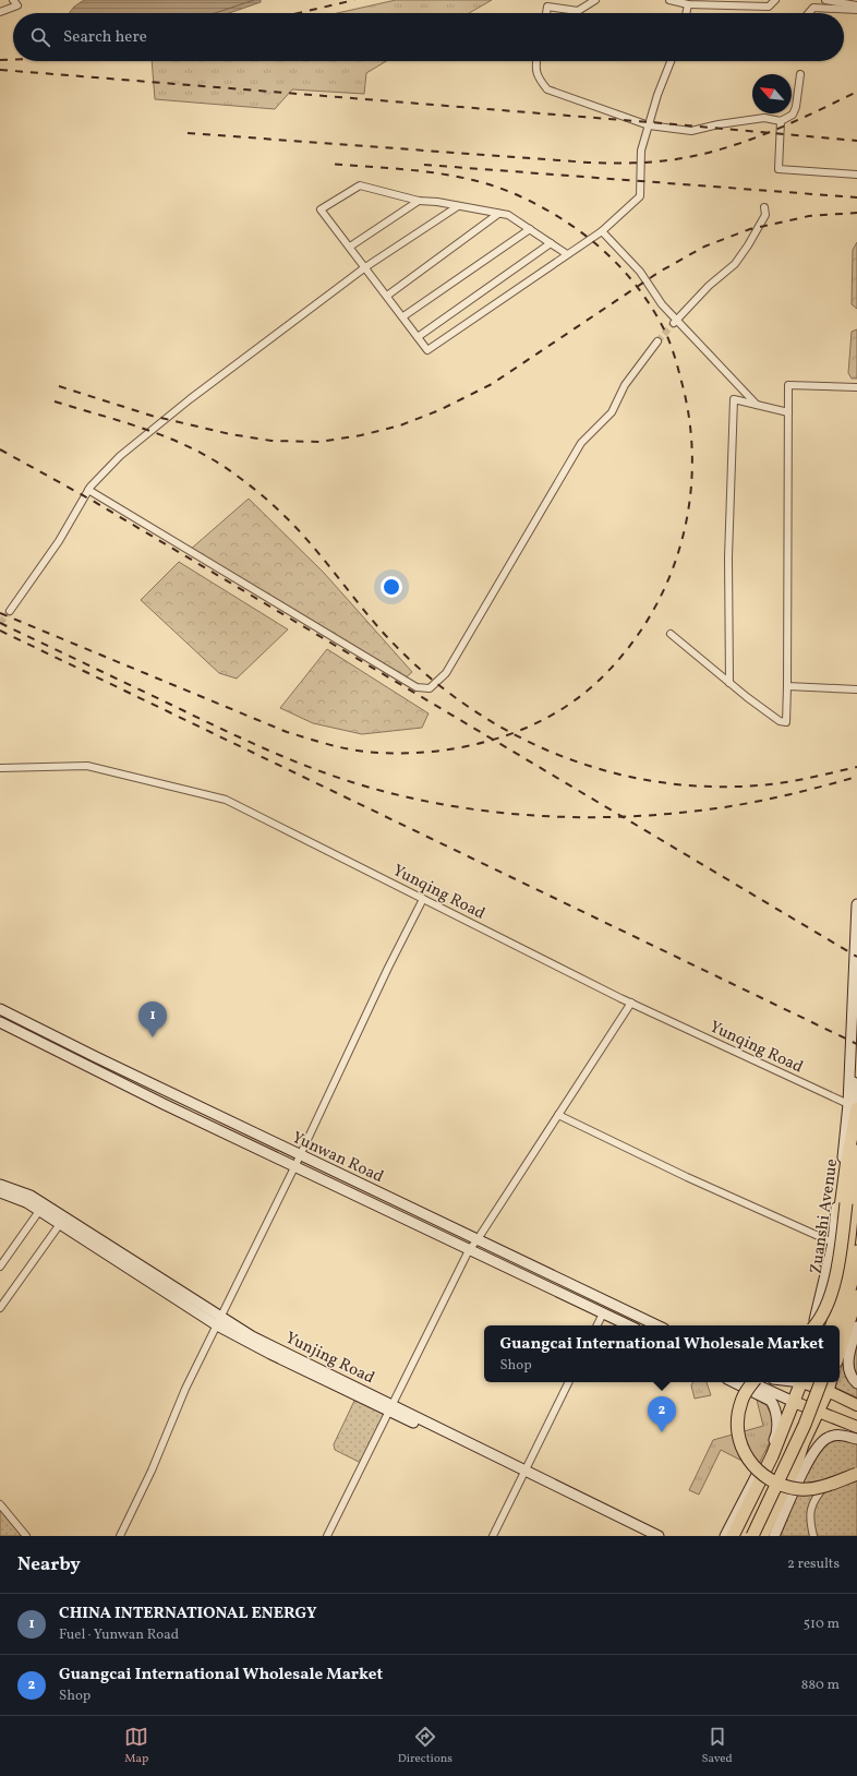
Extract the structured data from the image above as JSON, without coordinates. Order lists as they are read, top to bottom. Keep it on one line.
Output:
{"streets":{"highway":["Zuanshi Avenue"],"street":["Yunqing Road","Yunwan Road","Yunjing Road"]},"crossings":[["Yunqing Road","Zuanshi Avenue"]],"north":"top left","page":{"search":"Search here","pins":["1","2"],"popup":["Guangcai International Wholesale Market","Shop"],"heading":["Nearby","2 results"],"list":[{"mark":"1","name":"CHINA INTERNATIONAL ENERGY","note":"Fuel · Yunwan Road","value":"510 m"},{"mark":"2","name":"Guangcai International Wholesale Market","note":"Shop","value":"880 m"}],"nav":["Map","Directions","Saved"]}}
